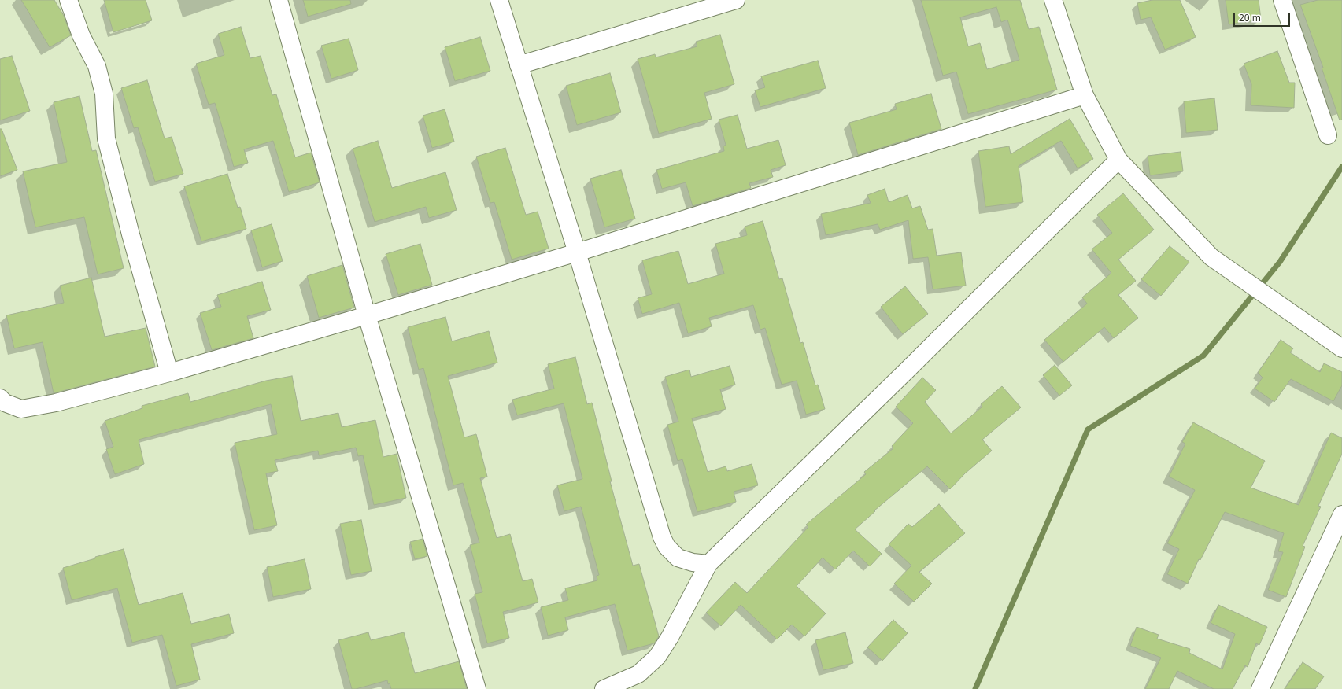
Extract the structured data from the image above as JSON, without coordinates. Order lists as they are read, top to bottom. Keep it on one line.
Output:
{"scale_bar":"20 m"}
